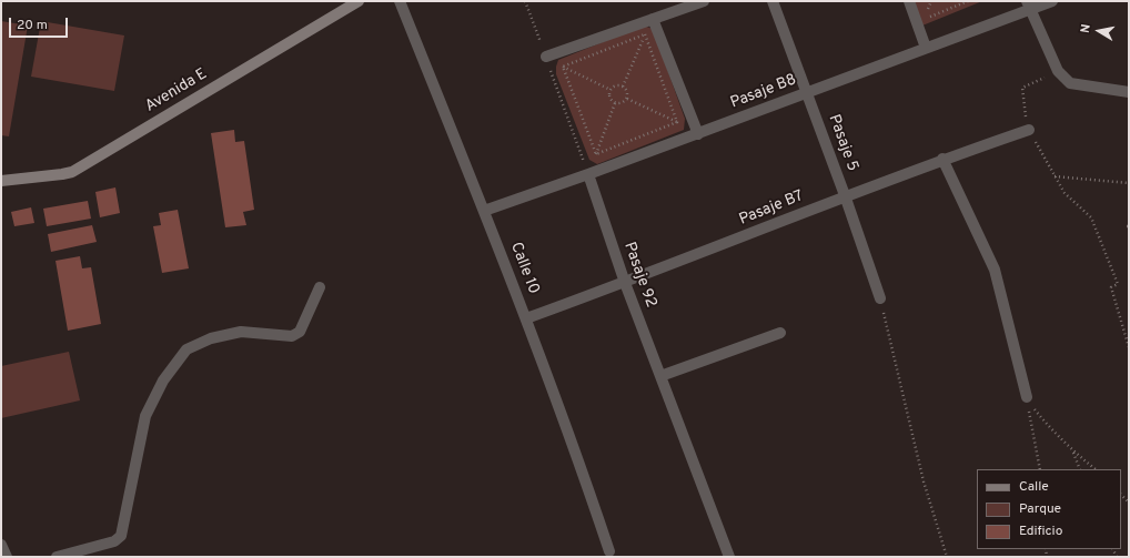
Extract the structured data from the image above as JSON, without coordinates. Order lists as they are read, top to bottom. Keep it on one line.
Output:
{"streets":{"street":["Avenida E","Pasaje B8","Pasaje 5","Pasaje B7","Calle 10","Pasaje 92"]},"crossings":[["Pasaje B8","Pasaje 5"],["Pasaje B8","Calle 10"],["Pasaje B8","Pasaje 92"],["Pasaje 5","Pasaje B7"],["Pasaje B7","Calle 10"],["Pasaje B7","Pasaje 92"]],"legend":["Calle","Parque","Edificio"],"scale_bar":"20 m","north":"left"}
